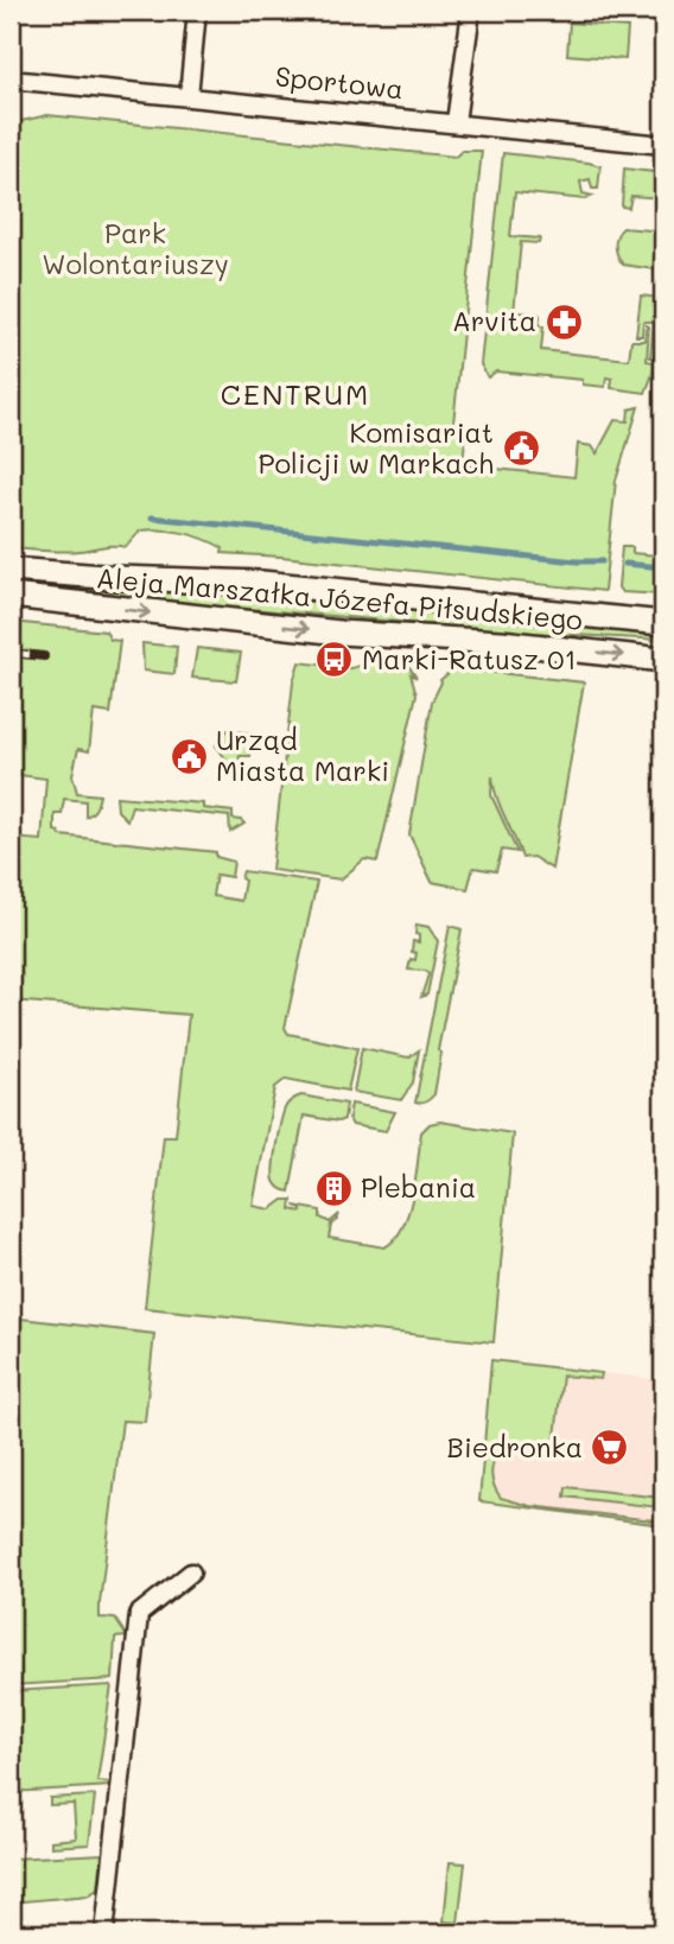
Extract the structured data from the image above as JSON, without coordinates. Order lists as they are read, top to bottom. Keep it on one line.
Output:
{"streets":{"main road":["Aleja Marszałka Józefa Piłsudskiego"],"street":["Sportowa"]},"districts":["CENTRUM"],"parks":["Park Wolontariuszy"],"places":{"pharmacy":["Arvita"],"public building":["Komisariat Policji w Markach","Urząd Miasta Marki"],"bus stop":["Marki-Ratusz 01"],"building":["Plebania"],"supermarket":["Biedronka"]}}
